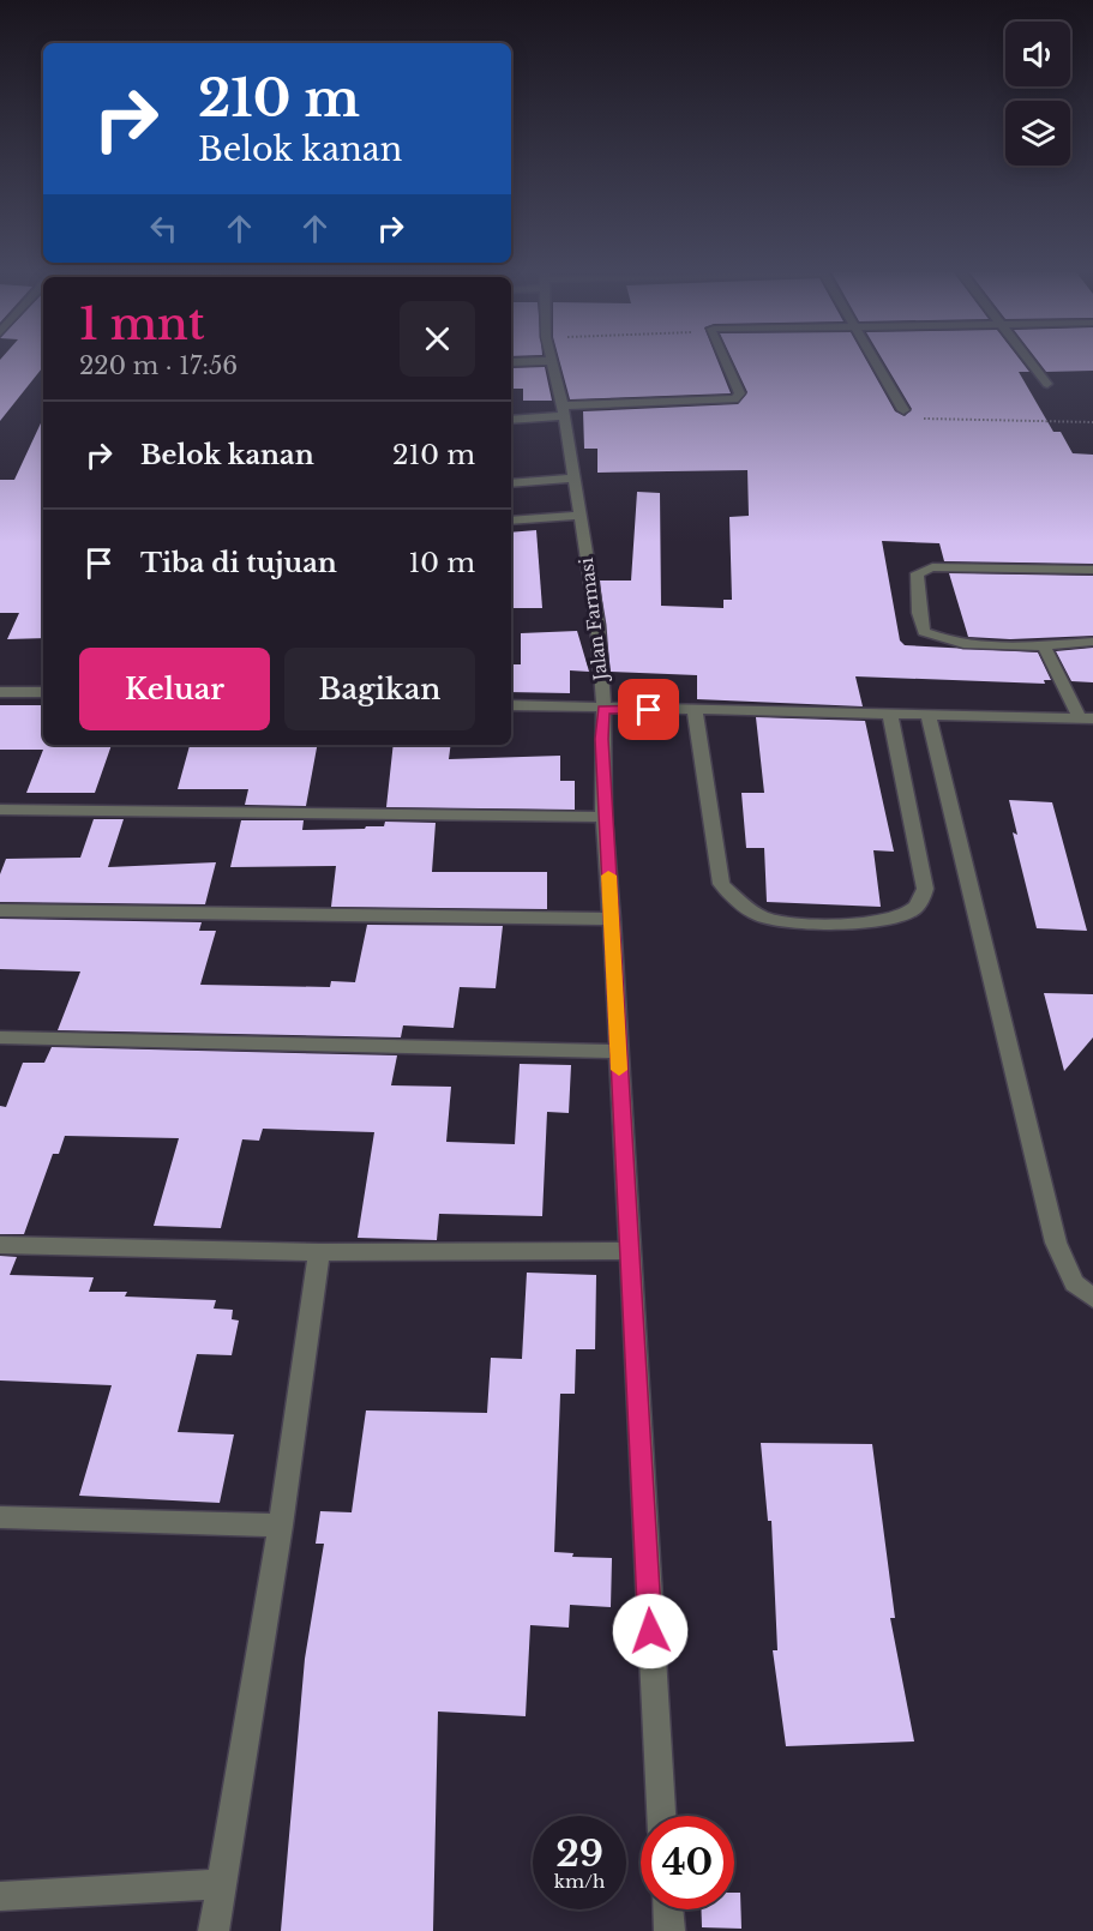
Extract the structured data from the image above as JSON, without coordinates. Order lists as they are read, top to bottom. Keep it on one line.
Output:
{"streets":{"street":["Jalan Farmasi"]},"page":{"turn":["210 m","Belok kanan"],"heading":["1 mnt","220 m · 17:56"],"list":[{"name":"Belok kanan","value":"210 m"},{"name":"Tiba di tujuan","value":"10 m"}],"buttons":["Keluar","Bagikan"],"speed":"29 km/h","limit":"40"}}
